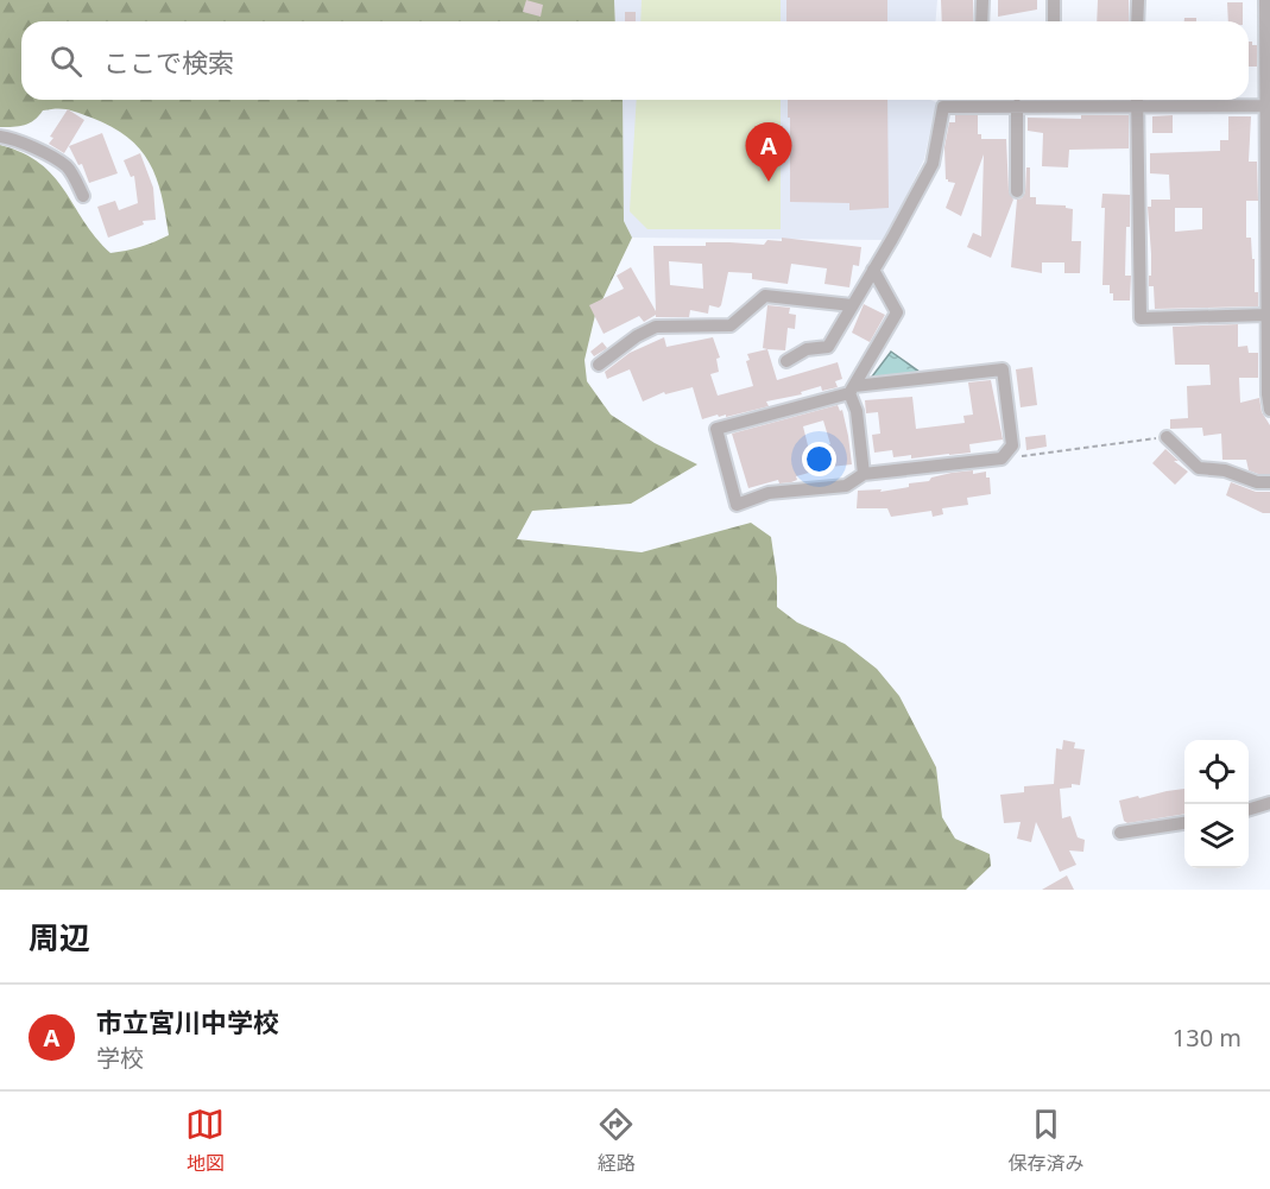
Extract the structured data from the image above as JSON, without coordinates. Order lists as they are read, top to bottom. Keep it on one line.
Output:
{"page":{"search":"ここで検索","pins":"A","heading":"周辺","list":[{"mark":"A","name":"市立宮川中学校","note":"学校","value":"130 m"}],"nav":["地図","経路","保存済み"]}}
